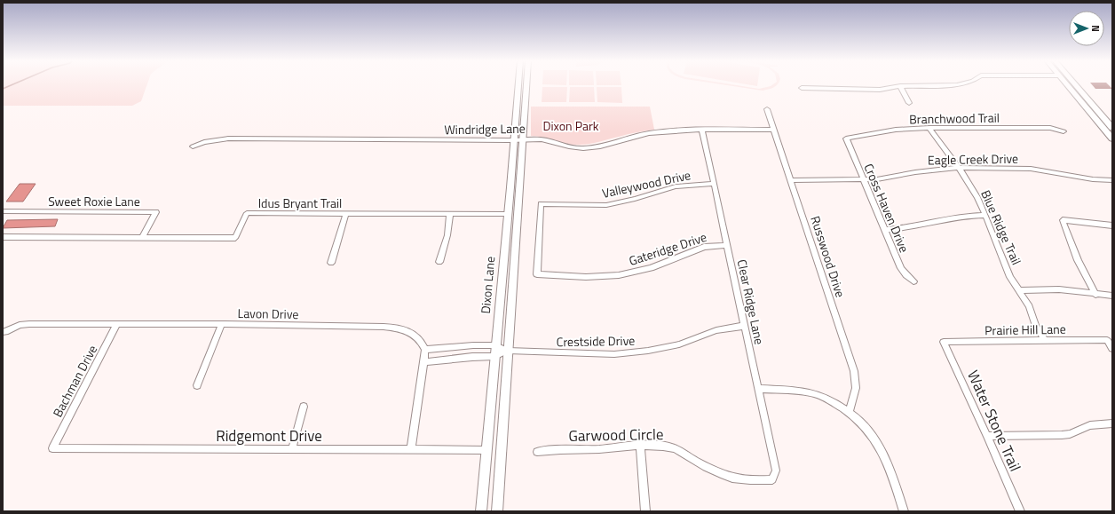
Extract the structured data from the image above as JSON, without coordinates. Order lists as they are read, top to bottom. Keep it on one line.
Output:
{"streets":{"main road":["Dixon Lane"],"street":["Branchwood Trail","Windridge Lane","Eagle Creek Drive","Valleywood Drive","Sweet Roxie Lane","Idus Bryant Trail","Cross Haven Drive","Blue Ridge Trail","Gateridge Drive","Russwood Drive","Clear Ridge Lane","Lavon Drive","Prairie Hill Lane","Crestside Drive","Bachman Drive","Water Stone Trail","Garwood Circle","Ridgemont Drive"]},"crossings":[["Branchwood Trail","Cross Haven Drive"],["Branchwood Trail","Blue Ridge Trail"],["Windridge Lane","Russwood Drive"],["Windridge Lane","Dixon Lane"],["Windridge Lane","Clear Ridge Lane"],["Eagle Creek Drive","Cross Haven Drive"],["Eagle Creek Drive","Blue Ridge Trail"],["Eagle Creek Drive","Russwood Drive"],["Valleywood Drive","Gateridge Drive"],["Valleywood Drive","Clear Ridge Lane"],["Sweet Roxie Lane","Idus Bryant Trail"],["Idus Bryant Trail","Dixon Lane"],["Blue Ridge Trail","Prairie Hill Lane"],["Gateridge Drive","Clear Ridge Lane"],["Dixon Lane","Crestside Drive"],["Dixon Lane","Ridgemont Drive"],["Clear Ridge Lane","Crestside Drive"],["Clear Ridge Lane","Garwood Circle"],["Lavon Drive","Bachman Drive"],["Prairie Hill Lane","Water Stone Trail"],["Bachman Drive","Ridgemont Drive"]],"parks":["Dixon Park"],"north":"right"}
